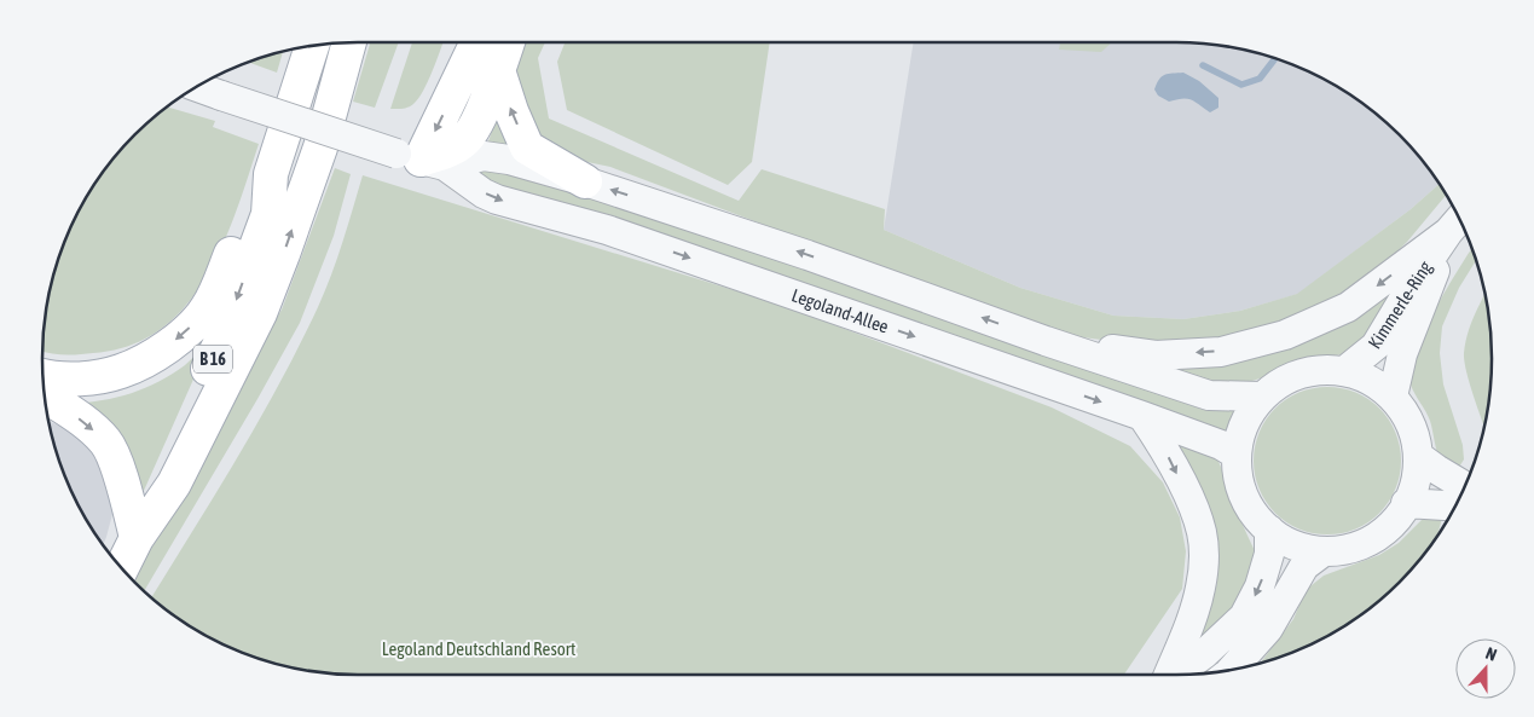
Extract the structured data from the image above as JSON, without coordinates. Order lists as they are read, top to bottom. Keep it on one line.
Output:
{"streets":{"main road":["B 16"],"street":["Kimmerle-Ring","Legoland-Allee"]},"crossings":[["Kimmerle-Ring","Legoland-Allee"]],"parks":["Legoland Deutschland Resort"],"north":"top"}
